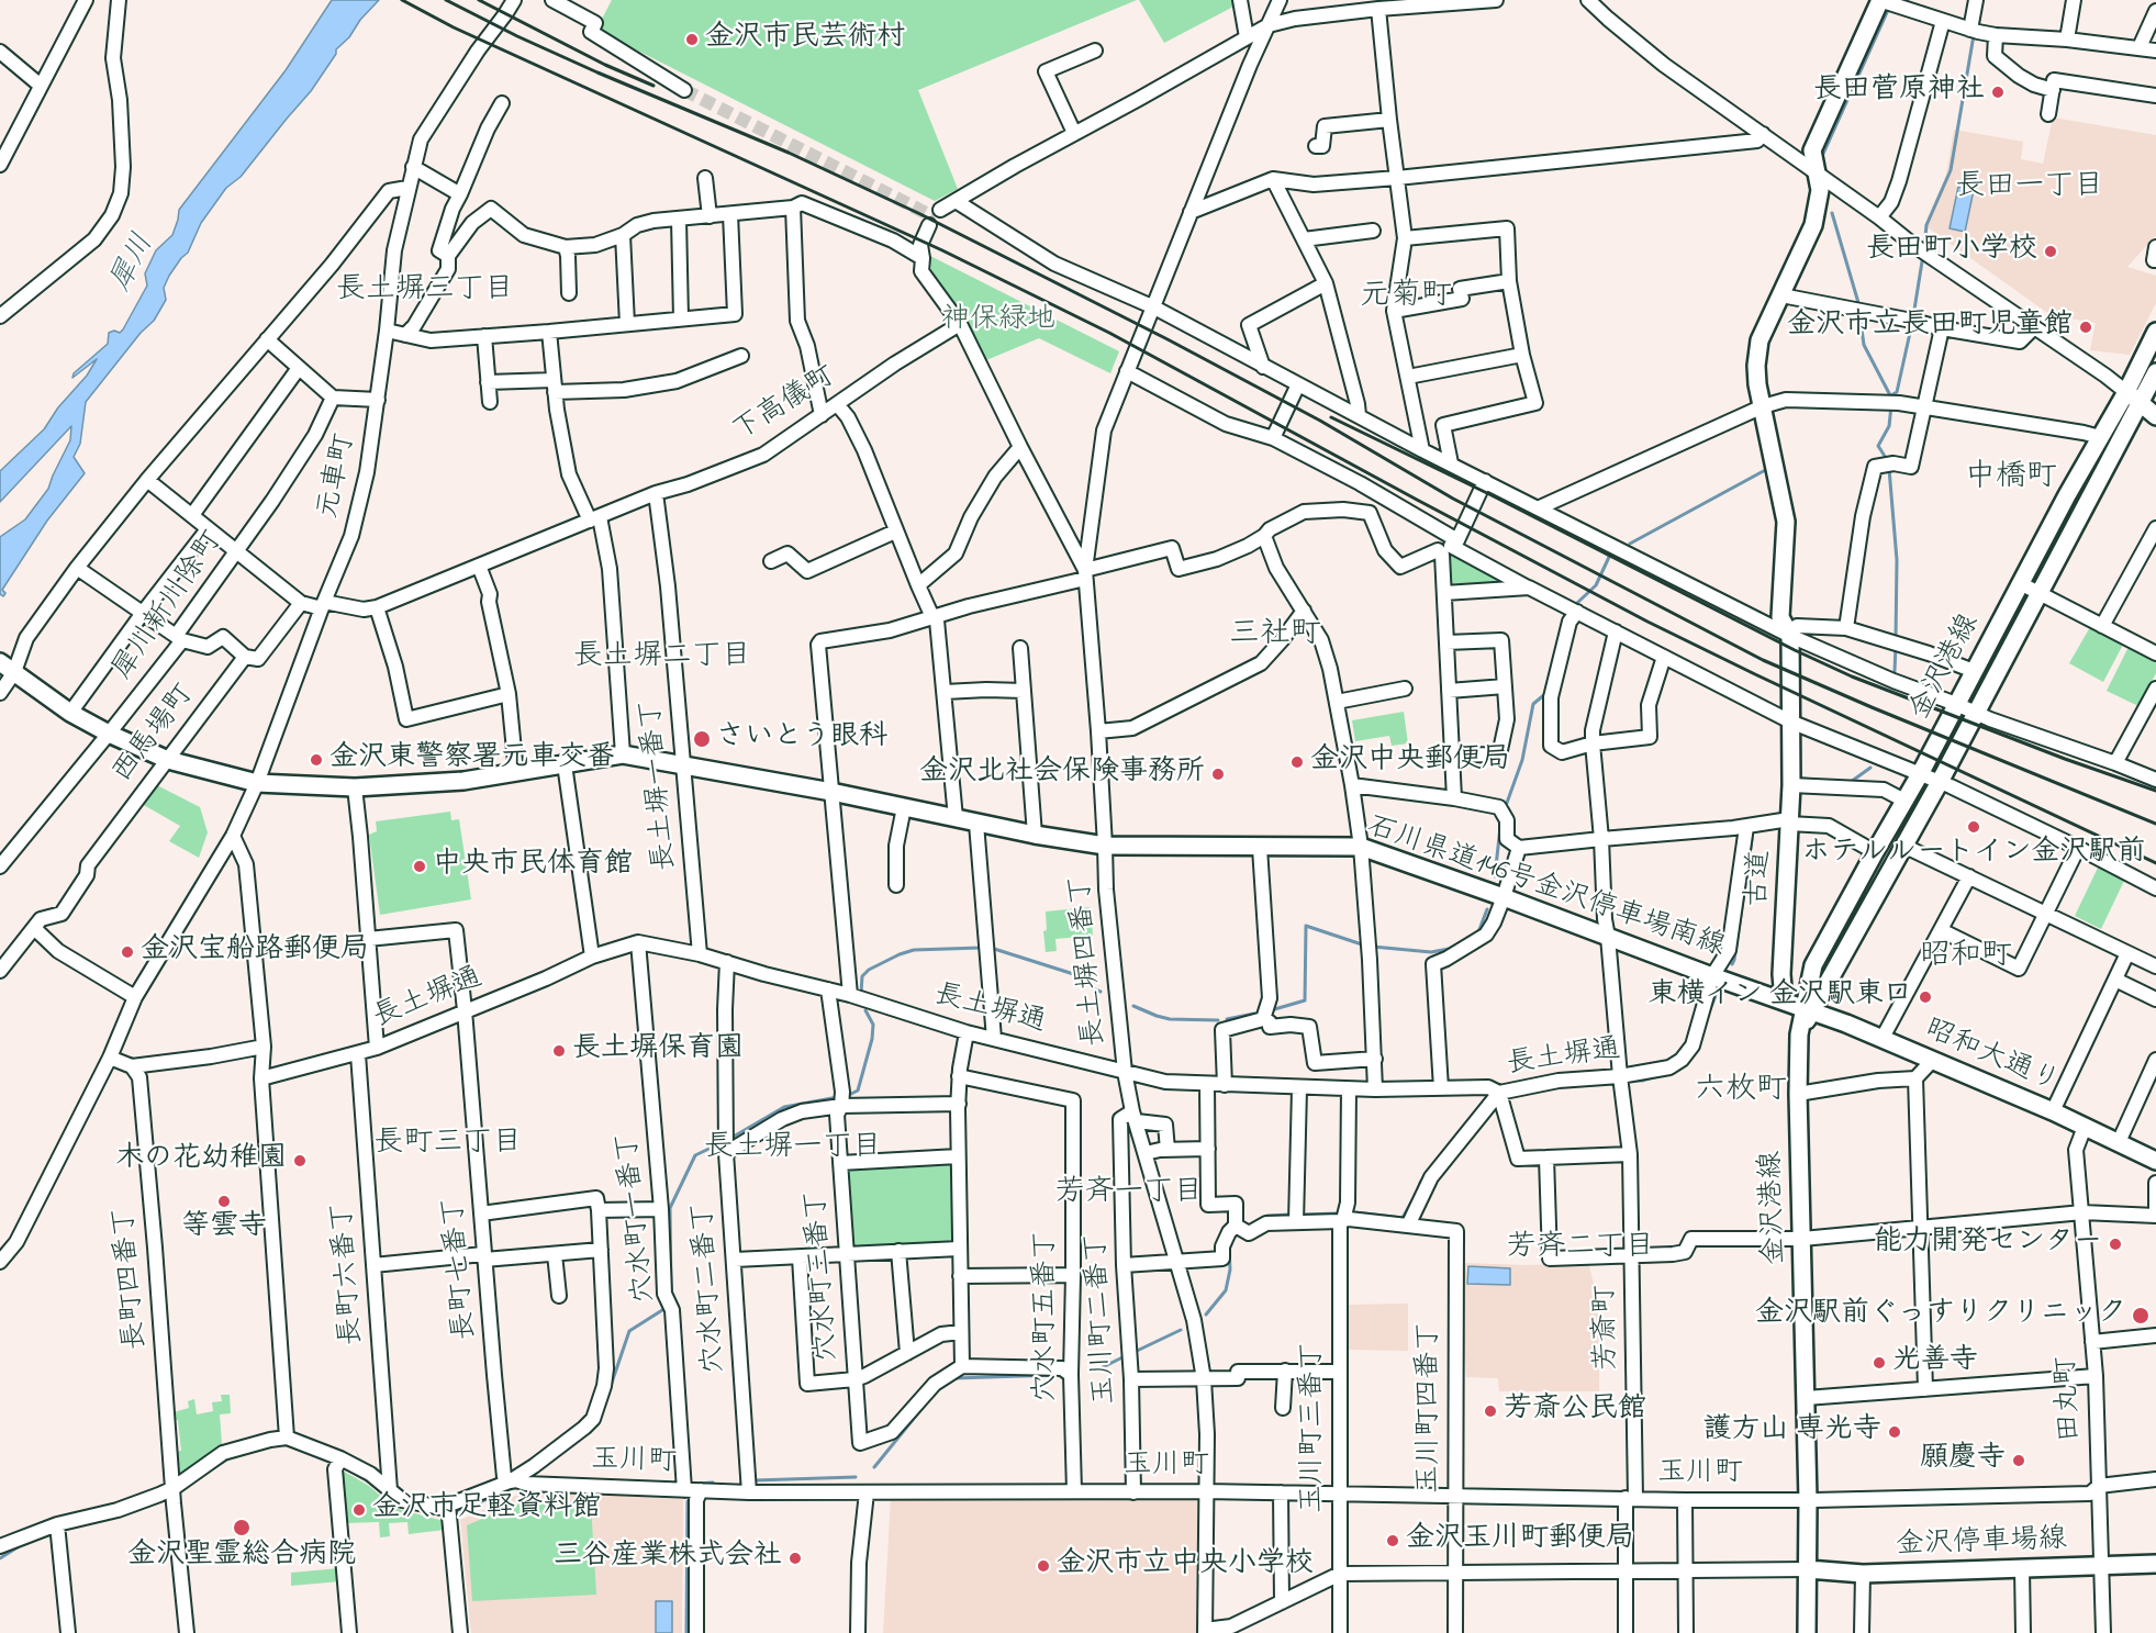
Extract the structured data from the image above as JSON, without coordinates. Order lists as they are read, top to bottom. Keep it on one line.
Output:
{"streets":{"main road":["金沢港線","古道","石川県道146号金沢停車場南線","昭和大通り","金沢停車場線"],"street":["下高儀町","元車町","犀川新川除町","西馬場町","長土塀一番丁","長土塀四番丁","長土塀通","穴水町一番丁","長町七番丁","長町六番丁","穴水町三番丁","長町四番丁","穴水町二番丁","穴水町五番丁","玉川町二番丁","芳斎町","田丸町","玉川町四番丁","玉川町三番丁","玉川町"]},"crossings":[["下高儀町","長土塀一番丁"],["元車町","石川県道146号金沢停車場南線"],["犀川新川除町","石川県道146号金沢停車場南線"],["金沢港線","石川県道146号金沢停車場南線"],["金沢港線","昭和大通り"],["金沢港線","玉川町"],["金沢港線","金沢停車場線"],["西馬場町","石川県道146号金沢停車場南線"],["長土塀一番丁","石川県道146号金沢停車場南線"],["長土塀一番丁","長土塀通"],["古道","石川県道146号金沢停車場南線"],["石川県道146号金沢停車場南線","長土塀四番丁"],["石川県道146号金沢停車場南線","長土塀通"],["石川県道146号金沢停車場南線","昭和大通り"],["石川県道146号金沢停車場南線","芳斎町"],["長土塀四番丁","長土塀通"],["長土塀四番丁","玉川町二番丁"],["長土塀四番丁","玉川町"],["長土塀通","穴水町一番丁"],["長土塀通","長町七番丁"],["長土塀通","長町六番丁"],["長土塀通","穴水町三番丁"],["長土塀通","穴水町二番丁"],["長土塀通","芳斎町"],["長土塀通","玉川町三番丁"],["昭和大通り","田丸町"],["穴水町一番丁","玉川町"],["長町七番丁","玉川町"],["穴水町二番丁","玉川町"],["穴水町五番丁","玉川町"],["玉川町二番丁","玉川町"],["芳斎町","玉川町"],["田丸町","玉川町"],["田丸町","金沢停車場線"],["玉川町四番丁","玉川町"],["玉川町三番丁","玉川町"]],"districts":["長田一丁目","長土塀三丁目","元菊町","中橋町","三社町","長土塀二丁目","昭和町","六枚町","長町三丁目","長土塀一丁目","芳斉一丁目","芳斉二丁目"],"water":["犀川"],"parks":["神保緑地"],"places":["金沢市民芸術村","長田菅原神社","長田町小学校","金沢市立長田町児童館","さいとう眼科","金沢東警察署元車交番","金沢中央郵便局","金沢北社会保険事務所","ホテルルートイン金沢駅前","中央市民体育館","金沢宝船路郵便局","東横イン 金沢駅東口","長土塀保育園","木の花幼稚園","等雲寺","能力開発センター","金沢駅前ぐっすりクリニック","光善寺","芳斎公民館","護方山 専光寺","願慶寺","金沢市足軽資料館","金沢聖霊総合病院","金沢玉川町郵便局","三谷産業株式会社","金沢市立中央小学校"]}
